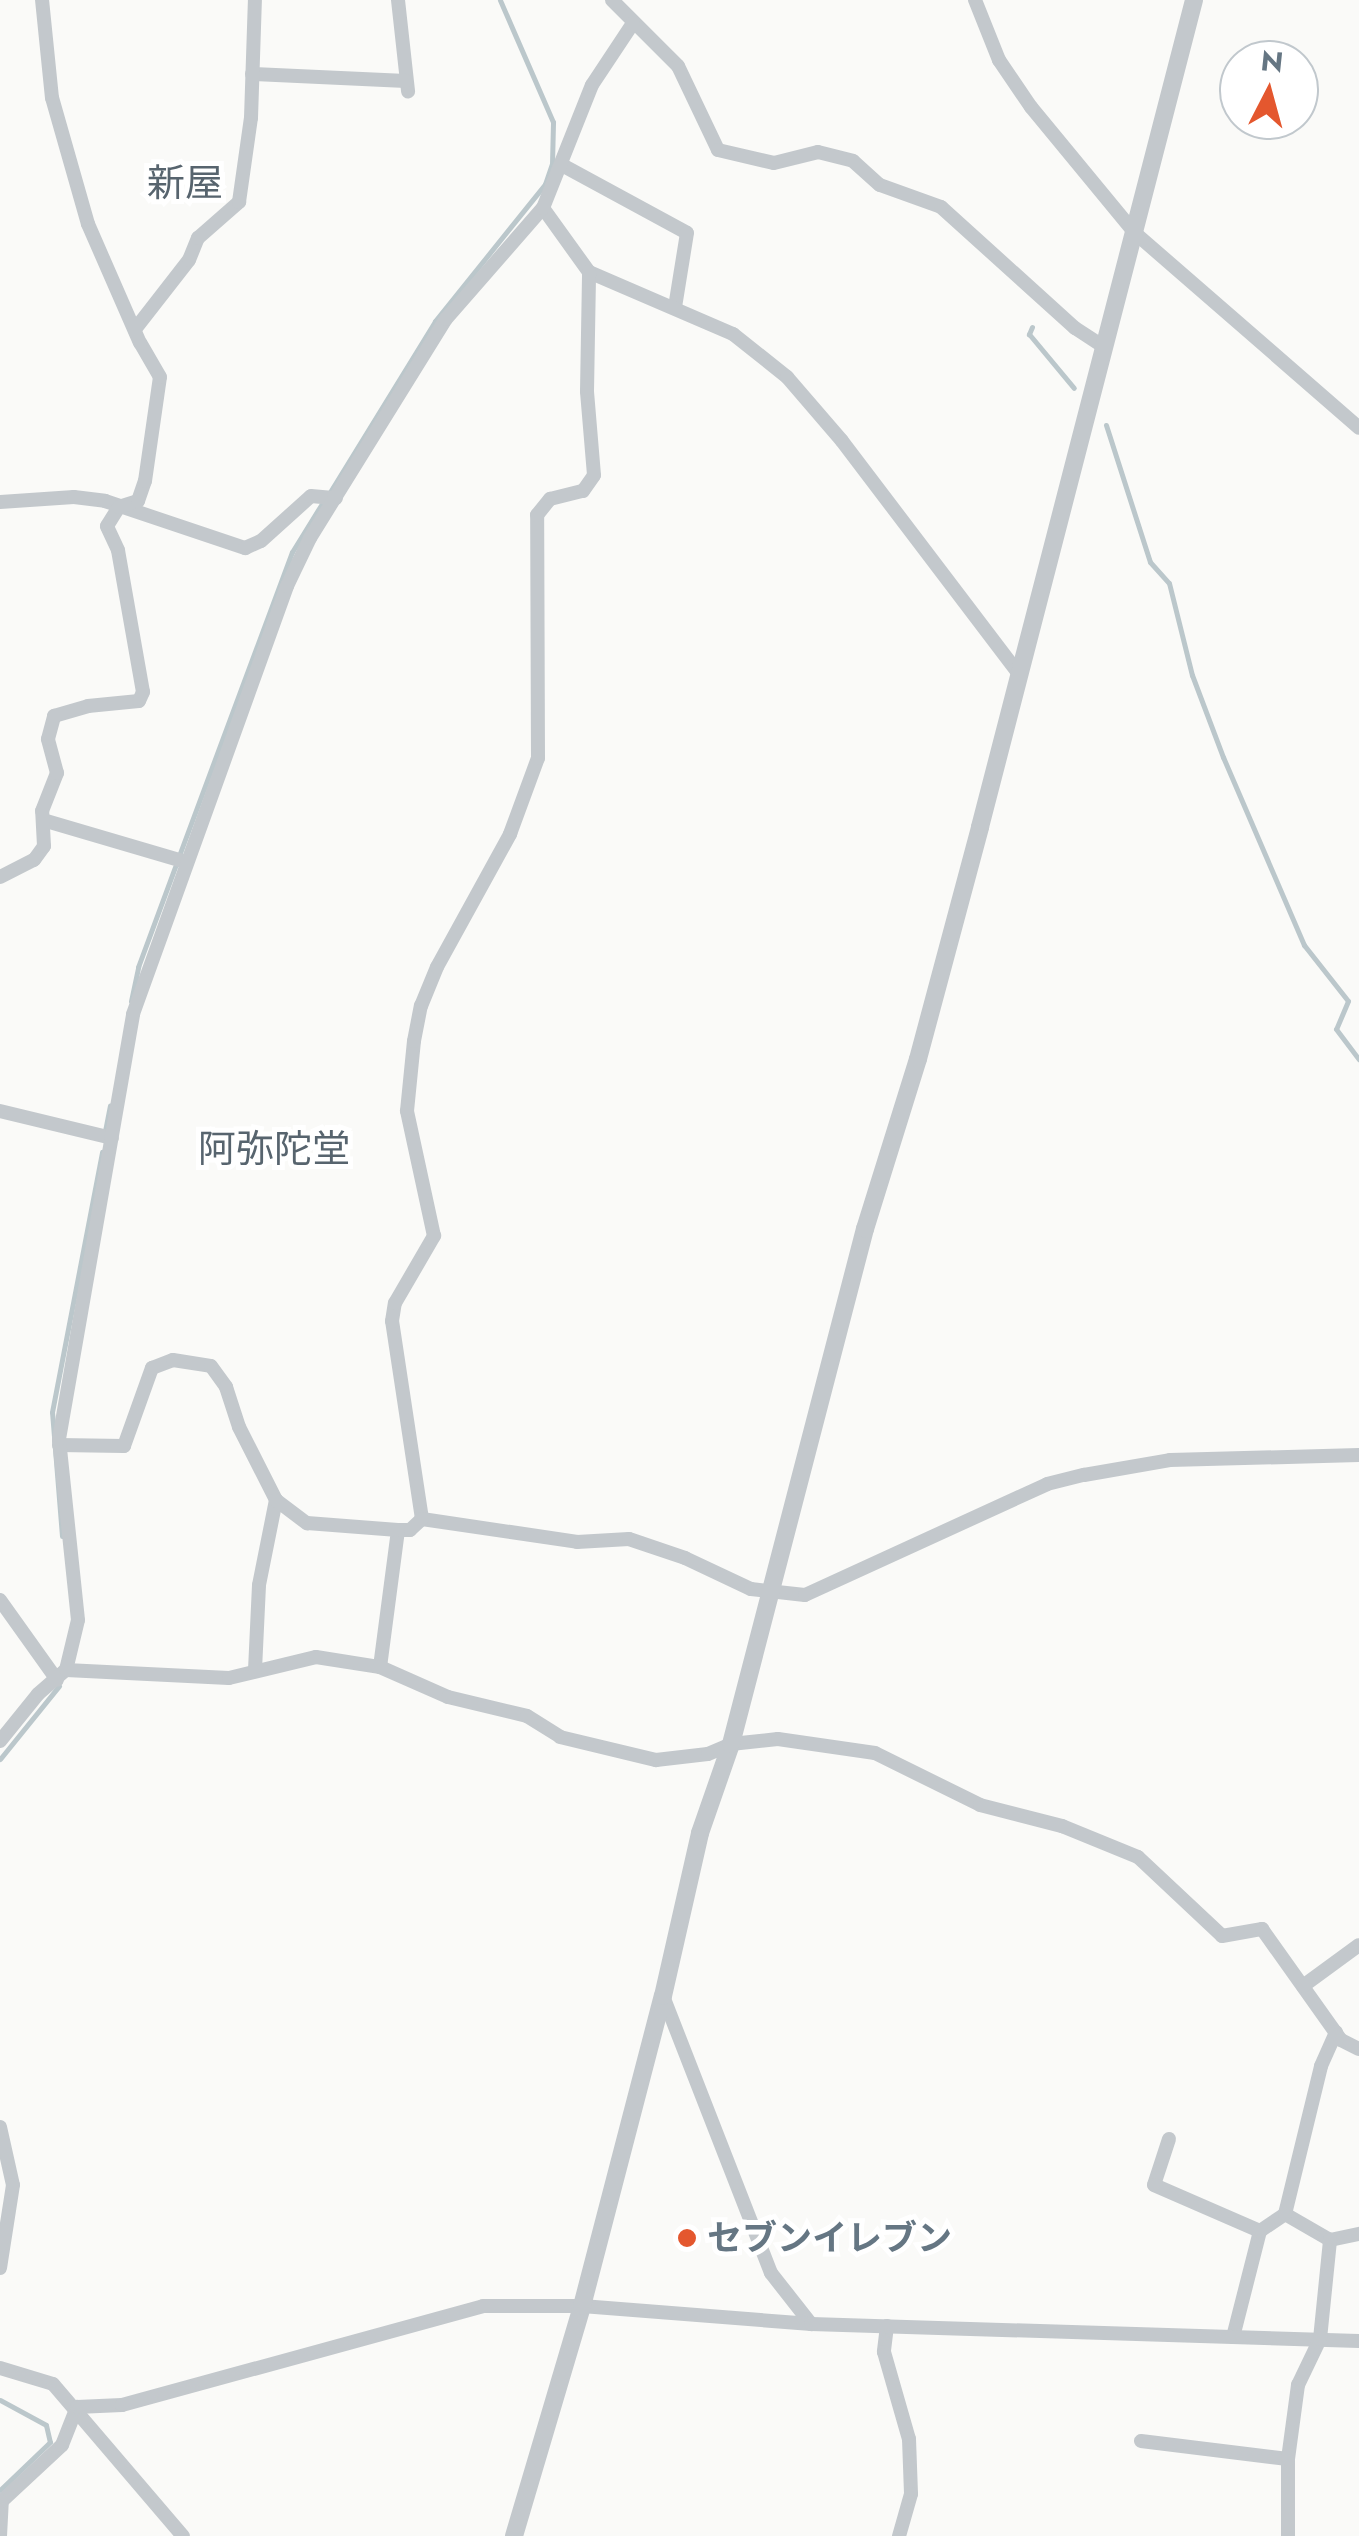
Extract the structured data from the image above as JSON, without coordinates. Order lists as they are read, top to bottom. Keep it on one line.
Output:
{"districts":["新屋","阿弥陀堂"],"places":["セブンイレブン"],"north":"top"}
